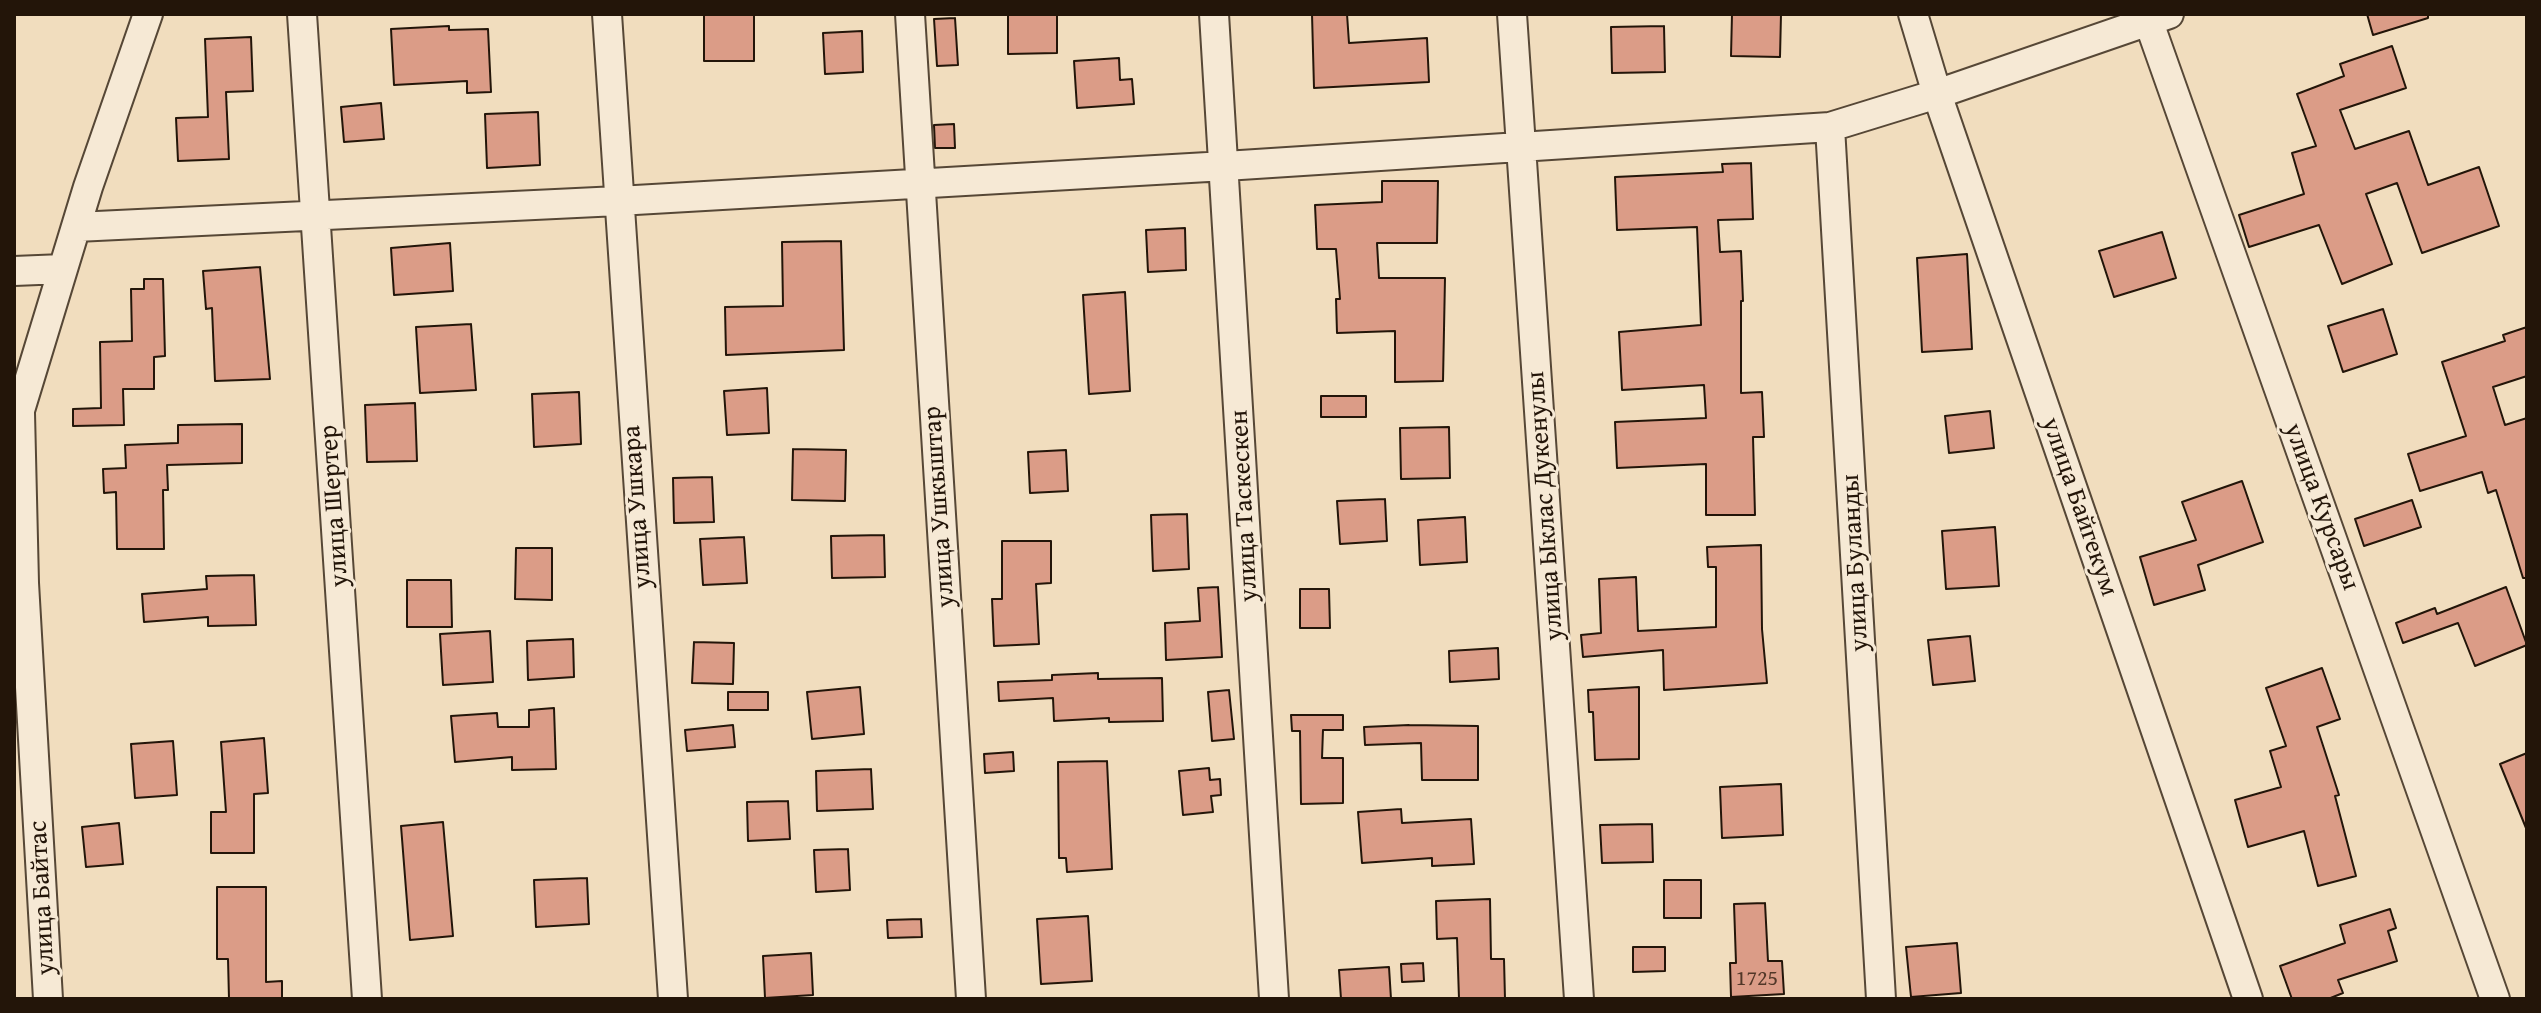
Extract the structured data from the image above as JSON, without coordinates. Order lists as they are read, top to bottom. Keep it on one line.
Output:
{"streets":{"street":["улица Шертер","улица Таскескен","улица Ыклас Дукенулы","улица Ушкара","улица Ушкыштар","улица Байгекум","улица Курсары","улица Буланды","улица Байтас"]},"house_numbers":["1725"]}
